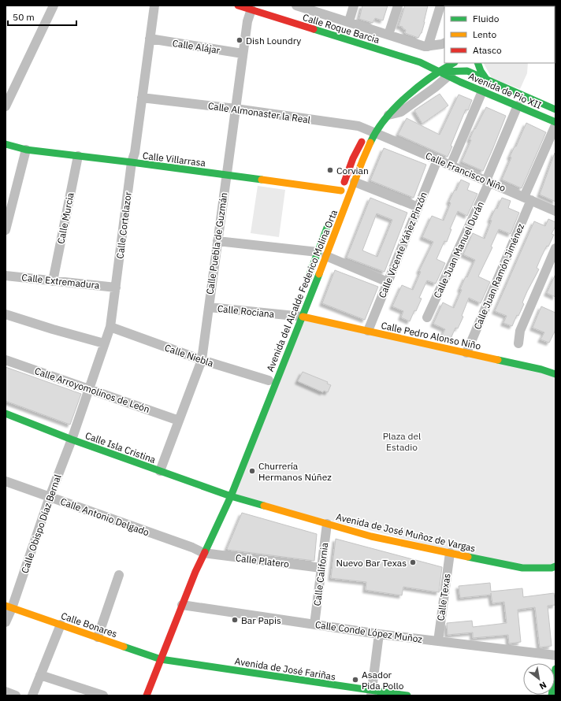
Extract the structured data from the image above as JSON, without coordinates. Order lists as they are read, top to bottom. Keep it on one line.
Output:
{"streets":{"street":["Calle Roque Barcia","Calle Alájar","Avenida de Pío XII","Calle Almonaster la Real","Calle Villarrasa","Calle Francisco Niño","Calle Murcia","Calle Cortelazor","Calle Puebla de Guzmán","Calle Vicente Yáñez Pinzón","Calle Juan Manuel Durán","Calle Juan Ramón Jiménez","Calle Extremadura","Avenida del Alcalde Federico Molina Orta","Calle Rociana","Calle Pedro Alonso Niño","Calle Niebla","Calle Arroyomolinos de León","Calle Isla Cristina","Calle Antonio Delgado","Calle Obispo Díaz Bernal","Avenida de José Muñoz de Vargas","Calle Platero","Calle California","Calle Texas","Calle Bonares","Calle Conde López Muñoz","Avenida de José Fariñas"]},"crossings":[["Calle Roque Barcia","Avenida de Pío XII"],["Calle Roque Barcia","Calle Puebla de Guzmán"],["Calle Roque Barcia","Avenida del Alcalde Federico Molina Orta"],["Calle Alájar","Calle Cortelazor"],["Calle Alájar","Calle Puebla de Guzmán"],["Avenida de Pío XII","Calle Juan Manuel Durán"],["Avenida de Pío XII","Calle Juan Ramón Jiménez"],["Avenida de Pío XII","Avenida del Alcalde Federico Molina Orta"],["Calle Almonaster la Real","Calle Francisco Niño"],["Calle Almonaster la Real","Calle Cortelazor"],["Calle Almonaster la Real","Calle Puebla de Guzmán"],["Calle Almonaster la Real","Avenida del Alcalde Federico Molina Orta"],["Calle Villarrasa","Calle Murcia"],["Calle Villarrasa","Calle Cortelazor"],["Calle Villarrasa","Calle Puebla de Guzmán"],["Calle Villarrasa","Avenida del Alcalde Federico Molina Orta"],["Calle Francisco Niño","Calle Vicente Yáñez Pinzón"],["Calle Francisco Niño","Calle Juan Manuel Durán"],["Calle Francisco Niño","Calle Juan Ramón Jiménez"],["Calle Francisco Niño","Avenida del Alcalde Federico Molina Orta"],["Calle Murcia","Calle Extremadura"],["Calle Cortelazor","Calle Extremadura"],["Calle Cortelazor","Calle Niebla"],["Calle Cortelazor","Calle Arroyomolinos de León"],["Calle Cortelazor","Calle Isla Cristina"],["Calle Cortelazor","Calle Obispo Díaz Bernal"],["Calle Puebla de Guzmán","Calle Rociana"],["Calle Puebla de Guzmán","Calle Niebla"],["Calle Puebla de Guzmán","Calle Arroyomolinos de León"],["Calle Puebla de Guzmán","Calle Isla Cristina"],["Calle Vicente Yáñez Pinzón","Calle Pedro Alonso Niño"],["Calle Juan Ramón Jiménez","Calle Pedro Alonso Niño"],["Avenida del Alcalde Federico Molina Orta","Calle Rociana"],["Avenida del Alcalde Federico Molina Orta","Calle Pedro Alonso Niño"],["Avenida del Alcalde Federico Molina Orta","Calle Isla Cristina"],["Avenida del Alcalde Federico Molina Orta","Calle Antonio Delgado"],["Avenida del Alcalde Federico Molina Orta","Avenida de José Muñoz de Vargas"],["Avenida del Alcalde Federico Molina Orta","Calle Platero"],["Avenida del Alcalde Federico Molina Orta","Calle Bonares"],["Avenida del Alcalde Federico Molina Orta","Calle Conde López Muñoz"],["Avenida del Alcalde Federico Molina Orta","Avenida de José Fariñas"],["Calle Rociana","Calle Pedro Alonso Niño"],["Calle Isla Cristina","Calle Obispo Díaz Bernal"],["Calle Isla Cristina","Avenida de José Muñoz de Vargas"],["Calle Antonio Delgado","Calle Obispo Díaz Bernal"],["Calle Antonio Delgado","Calle Platero"],["Calle Obispo Díaz Bernal","Calle Bonares"],["Avenida de José Muñoz de Vargas","Calle California"],["Avenida de José Muñoz de Vargas","Calle Texas"],["Calle Platero","Calle California"],["Calle California","Calle Conde López Muñoz"],["Calle Texas","Calle Conde López Muñoz"],["Calle Bonares","Avenida de José Fariñas"]],"parks":["Plaza del Estadio"],"places":["Dish Loundry","Corvian","Churrería Hermanos Núñez","Nuevo Bar Texas","Bar Papis","Asador Pida Pollo"],"legend":["Fluido","Lento","Atasco"],"scale_bar":"50 m","north":"bottom right"}
